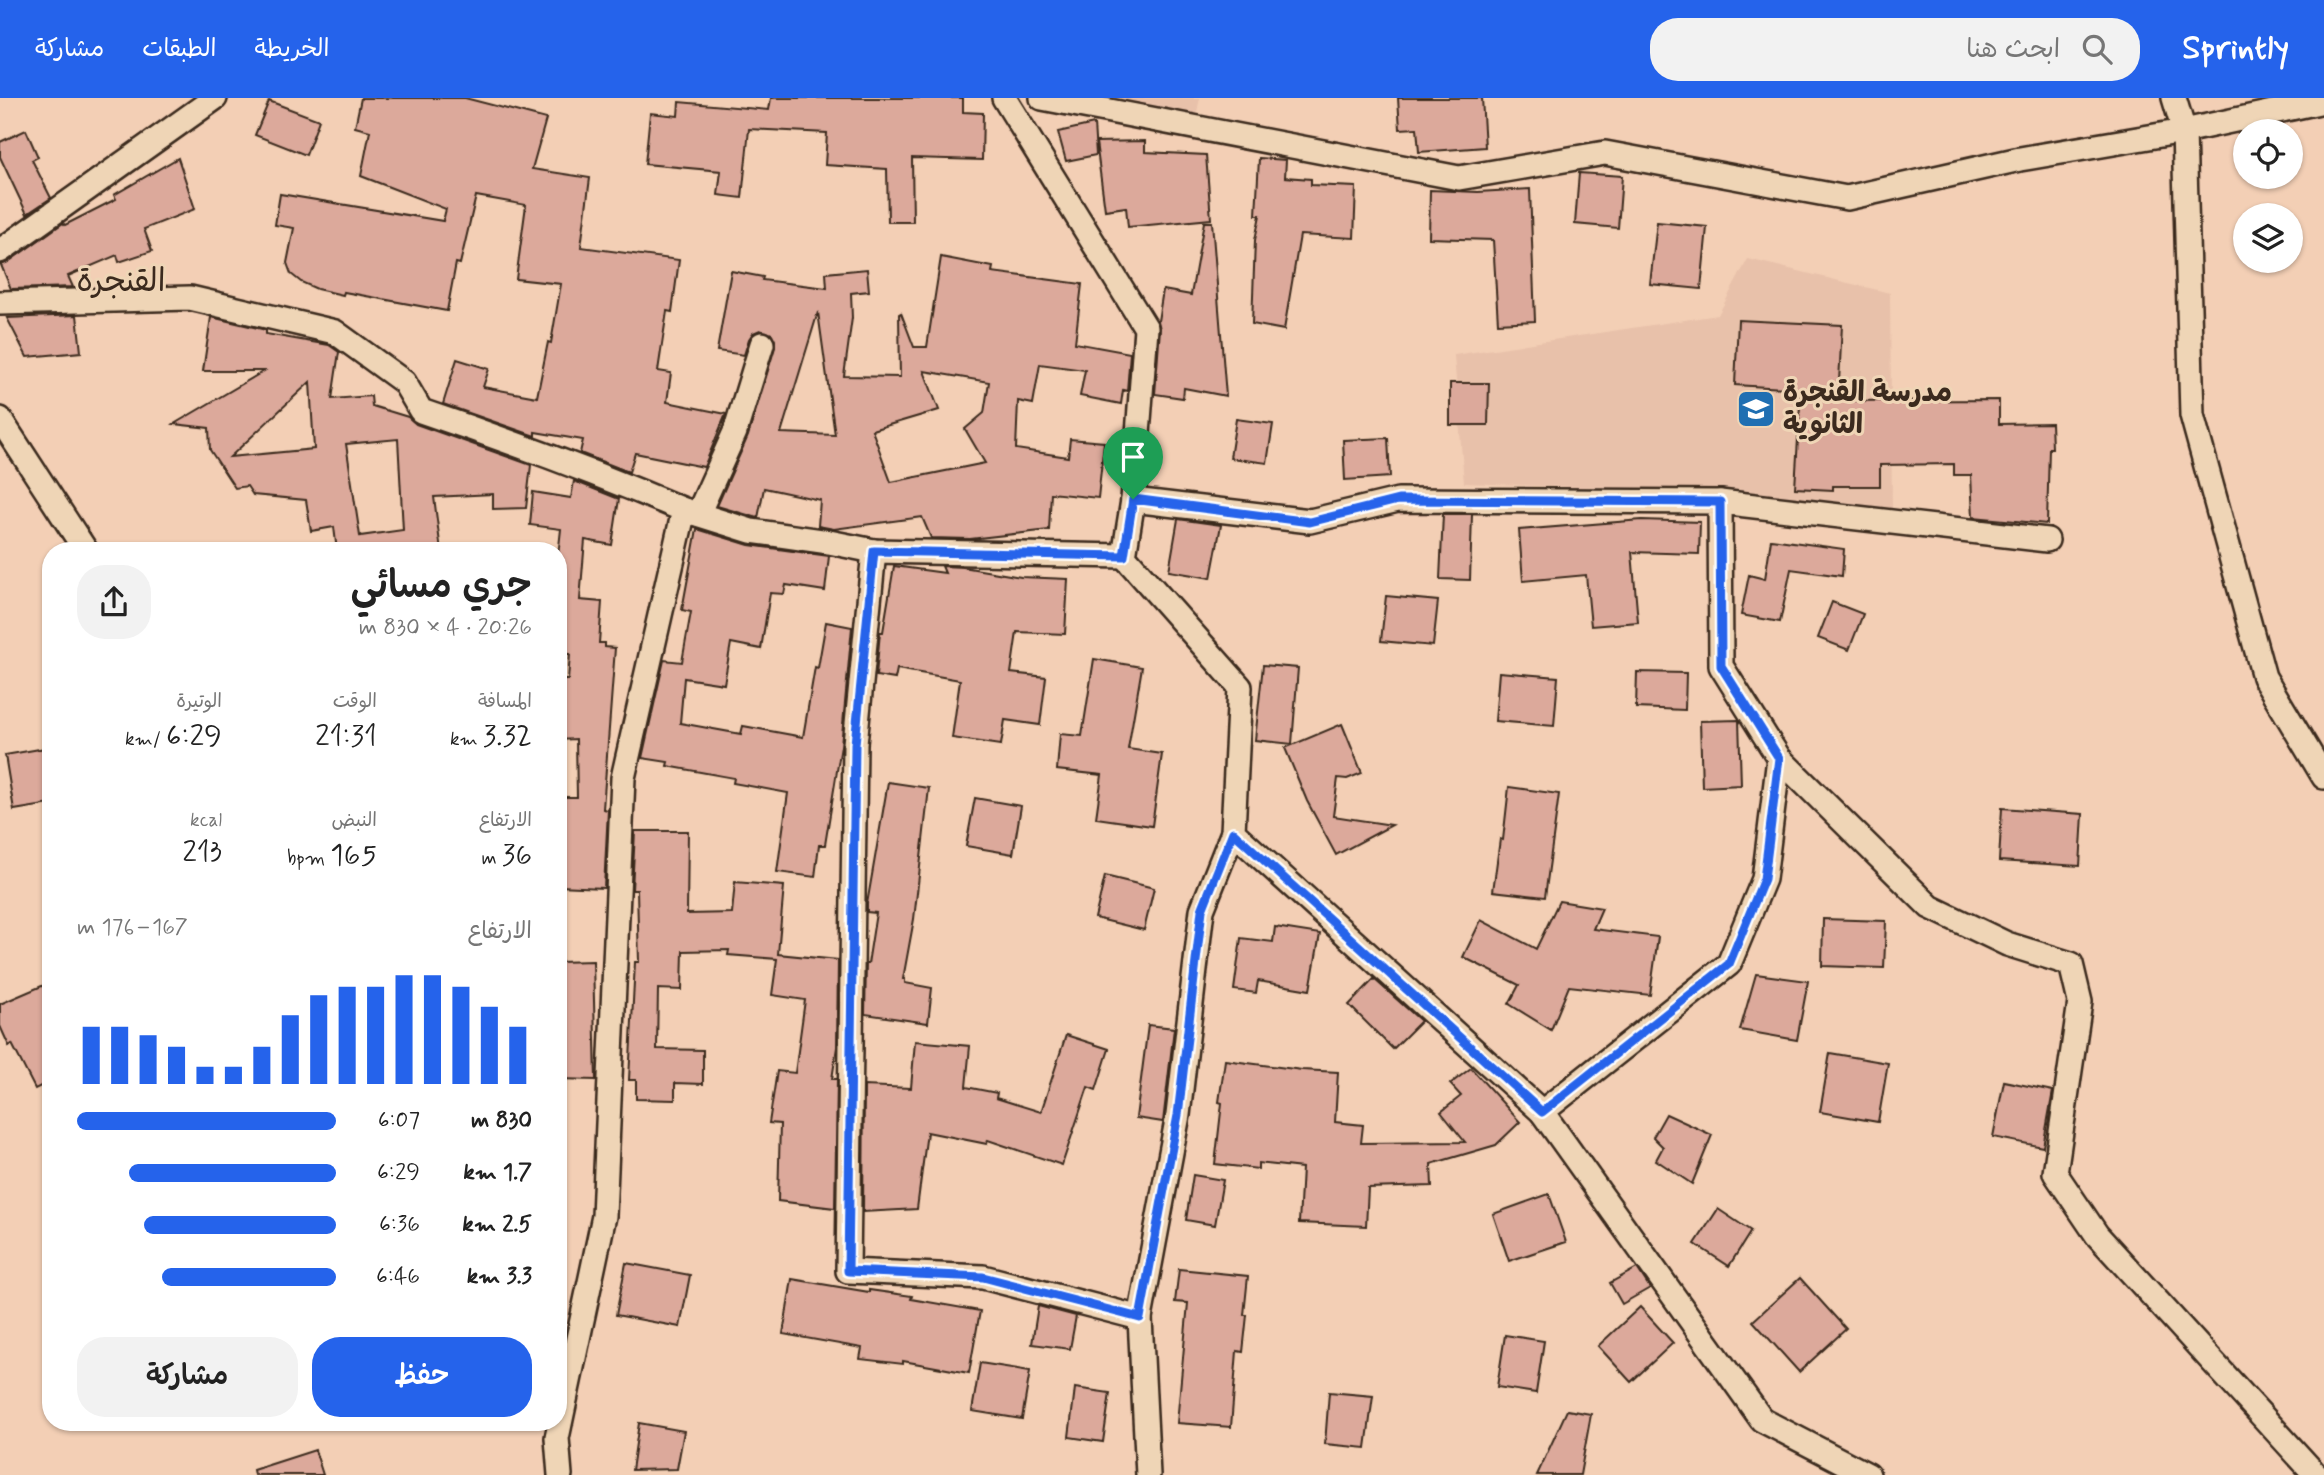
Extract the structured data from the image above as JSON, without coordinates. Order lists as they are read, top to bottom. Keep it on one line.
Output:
{"districts":["القنجرة"],"places":{"school or university":["مدرسة القنجرة الثانوية"]},"page":{"header":"Sprintly","search":"ابحث هنا","nav":["الخريطة","الطبقات","مشاركة"],"heading":["جري مسائي","20:26 · 4 × 830 m"],"stats":[["المسافة","3.32 km"],["الوقت","21:31"],["الوتيرة","6:29 /km"],["الارتفاع","36 m"],["النبض","165 bpm"],["kcal","213"]],"chart":["الارتفاع","167–176 m"],"list":[{"name":"830 m","note":"6:07"},{"name":"1.7 km","note":"6:29"},{"name":"2.5 km","note":"6:36"},{"name":"3.3 km","note":"6:46"}],"buttons":["حفظ","مشاركة"]}}
